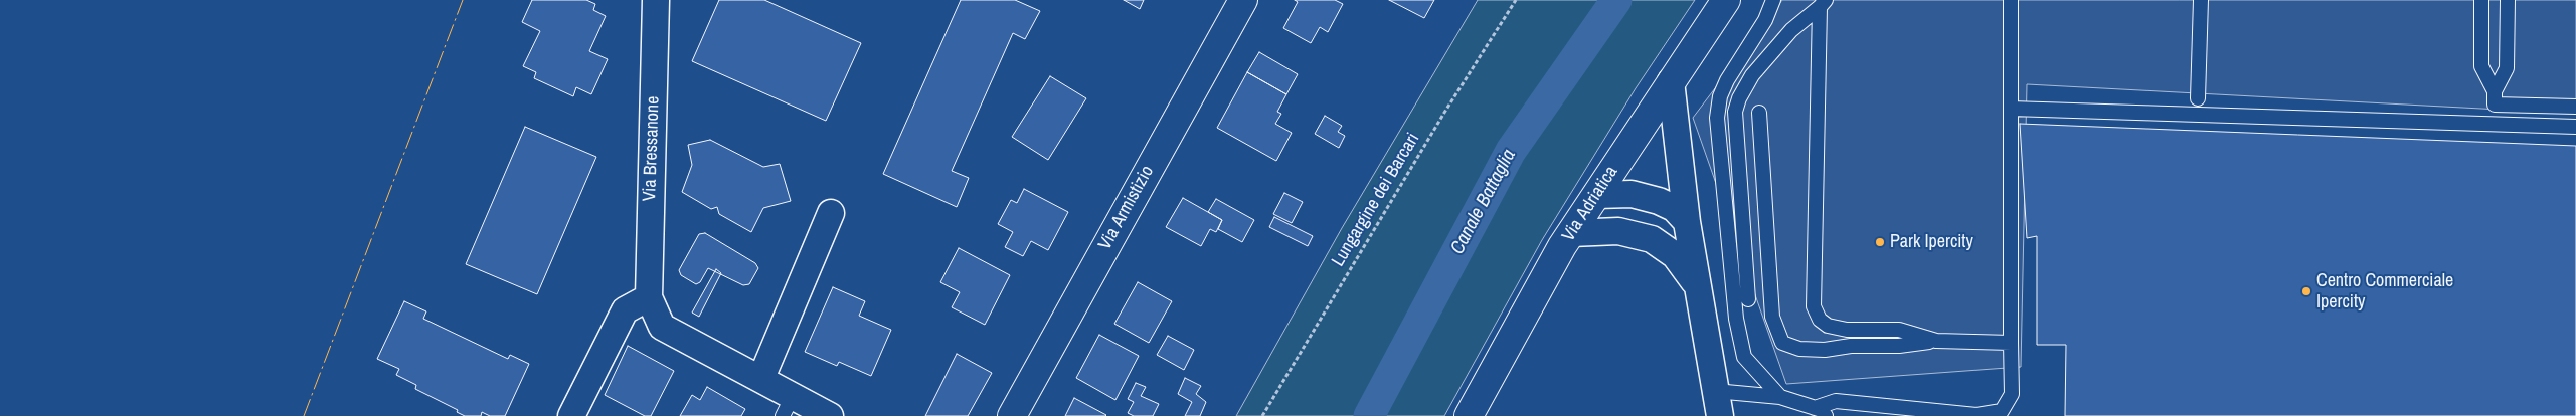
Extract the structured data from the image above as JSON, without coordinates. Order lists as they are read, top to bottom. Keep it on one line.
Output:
{"streets":{"main road":["Via Adriatica","Via Armistizio"],"street":["Via Bressanone"],"path":["Lungargine dei Barcari"]},"water":["Canale Battaglia"],"places":["Park Ipercity","Centro Commerciale Ipercity"]}
